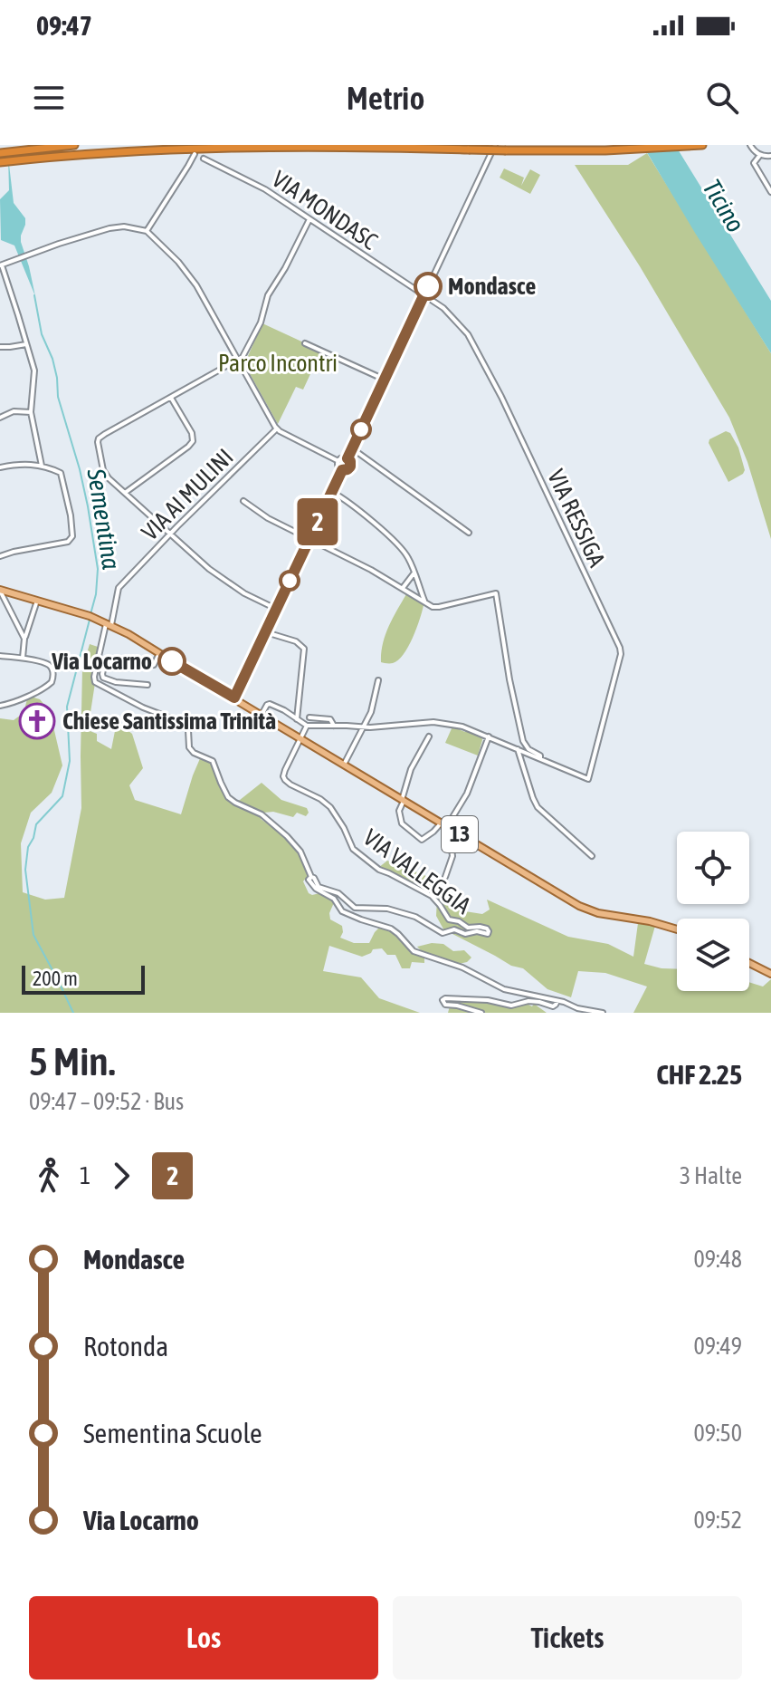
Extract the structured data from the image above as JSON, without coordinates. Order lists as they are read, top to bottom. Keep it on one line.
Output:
{"streets":{"main road":["13"],"street":["VIA MONDASC","VIA AI MULINI","VIA RESSIGA","VIA VALLEGGIA"]},"crossings":[["VIA MONDASC","VIA RESSIGA"],["VIA AI MULINI","13"],["13","VIA VALLEGGIA"]],"water":["Ticino","Sementina"],"parks":["Parco Incontri"],"places":{"other":["Mondasce","Via Locarno"],"church":["Chiese Santissima Trinità"]},"lines":["bus line 2"],"scale_bar":"200 m","page":{"status":"09:47","header":"Metrio","on_map":"2","scale":"200 m","heading":["5 Min.","09:47 – 09:52 · Bus","CHF 2.25"],"legs":["1","2","3 Halte"],"list":[{"name":"Mondasce","value":"09:48"},{"name":"Rotonda","value":"09:49"},{"name":"Sementina Scuole","value":"09:50"},{"name":"Via Locarno","value":"09:52"}],"buttons":["Los","Tickets"]}}
